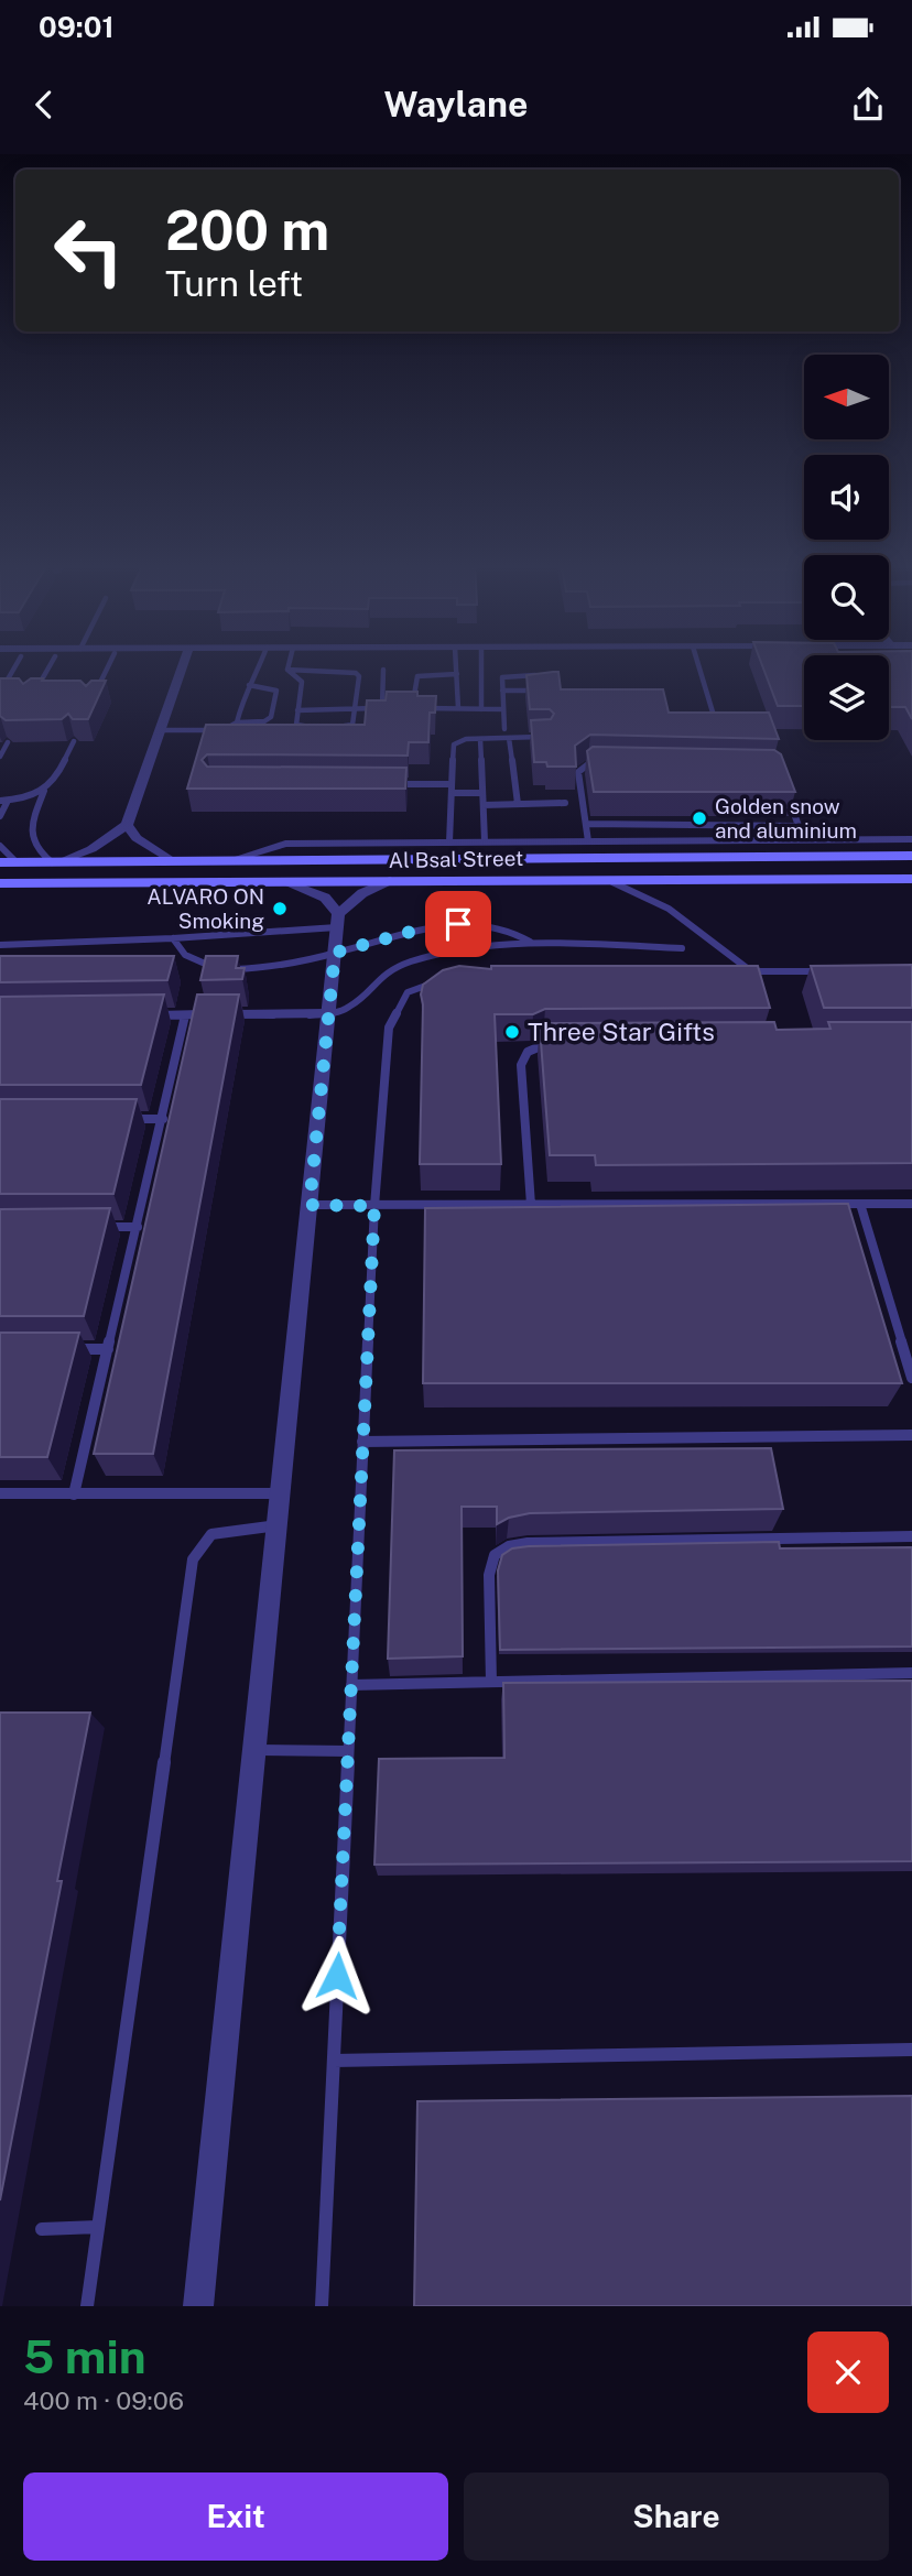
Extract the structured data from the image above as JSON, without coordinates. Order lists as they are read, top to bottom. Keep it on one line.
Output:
{"streets":{"street":["Al Bsal Street"]},"places":["Golden snow and aluminium","ALVARO ON Smoking","Three Star Gifts"],"north":"left","page":{"status":"09:01","header":"Waylane","turn":["200 m","Turn left"],"heading":["5 min","400 m · 09:06"],"buttons":["Exit","Share"]}}
